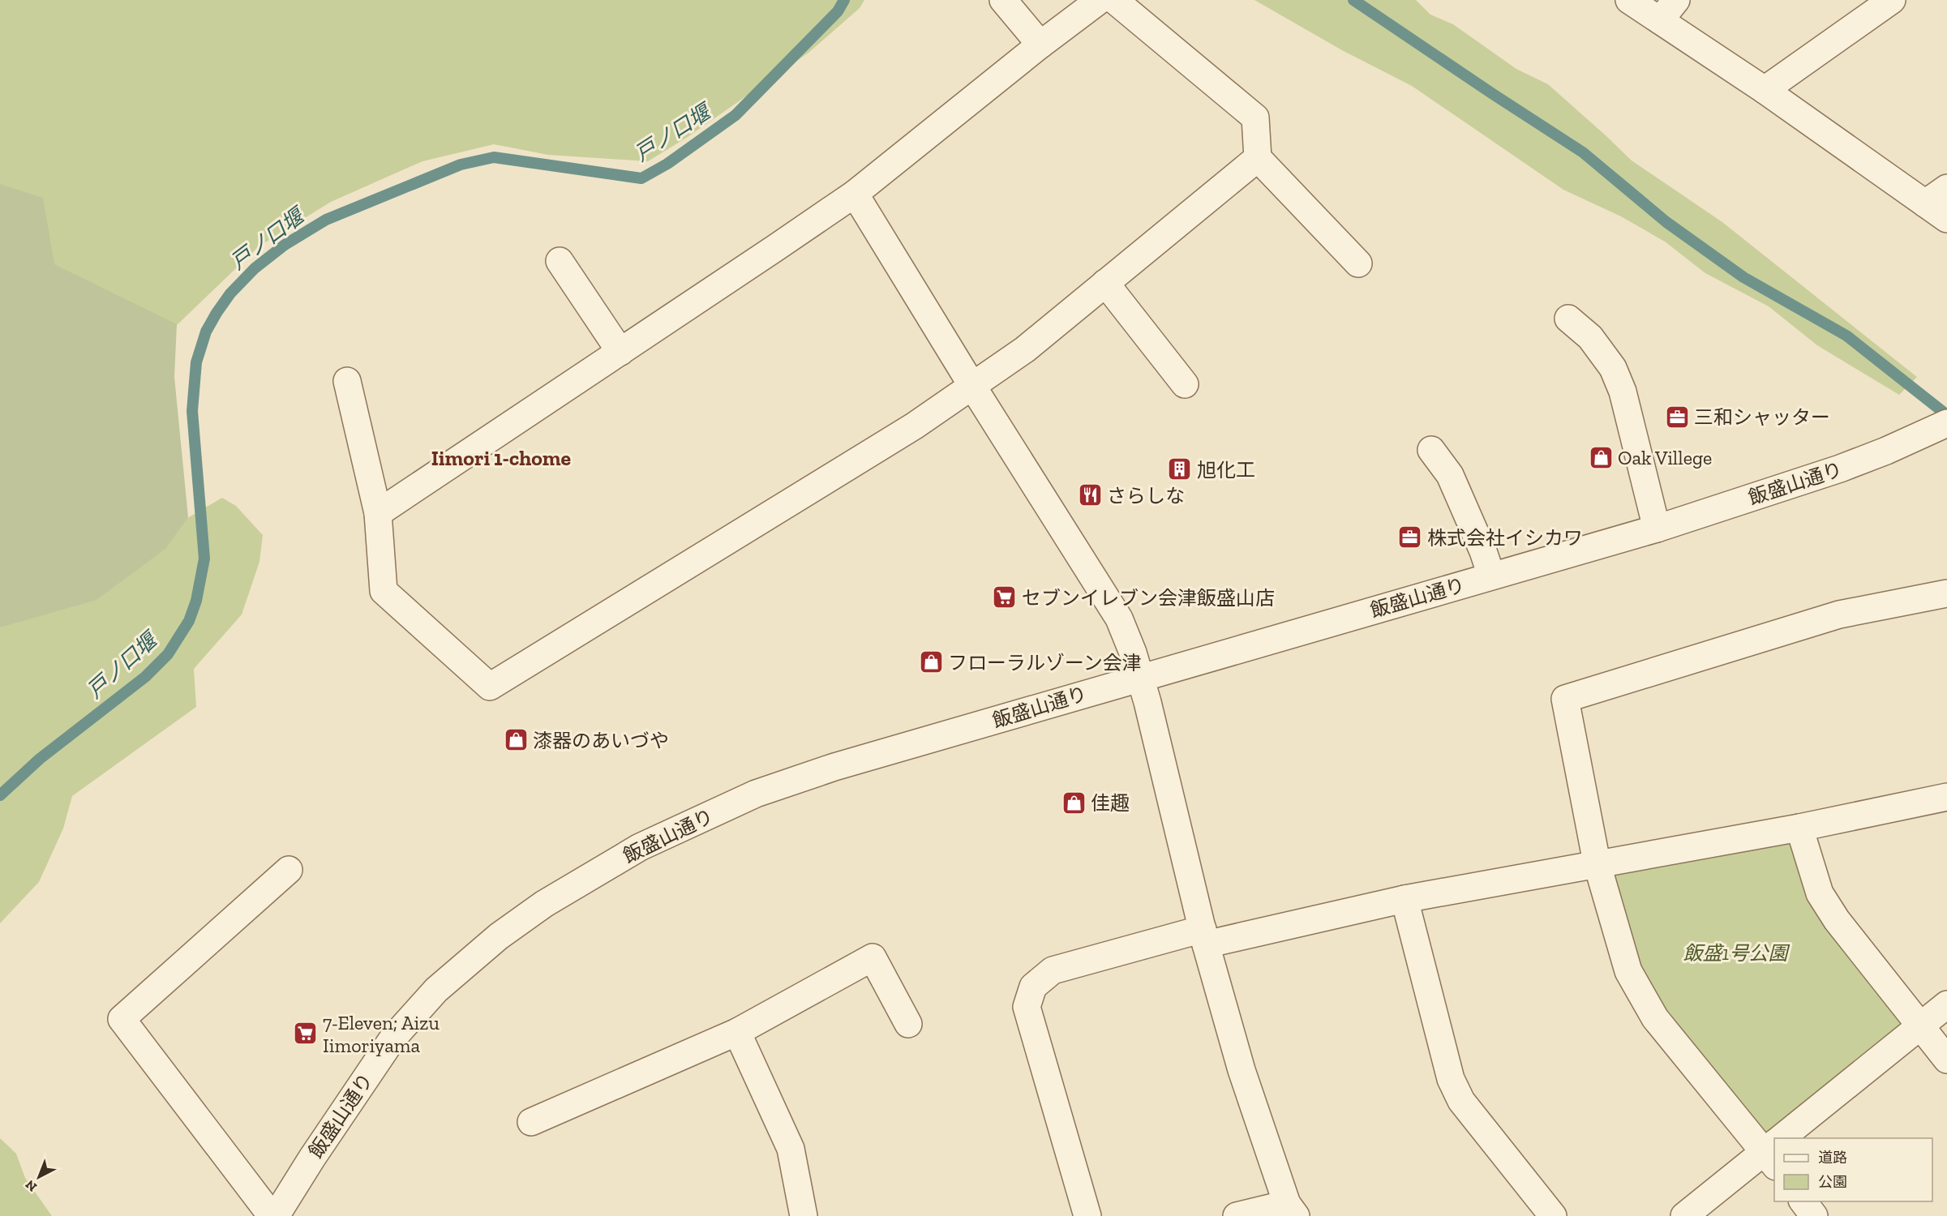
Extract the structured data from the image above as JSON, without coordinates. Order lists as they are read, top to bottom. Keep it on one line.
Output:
{"streets":{"street":["飯盛山通り"]},"districts":["Iimori 1-chome"],"water":["戸ノ口堰"],"parks":["飯盛1号公園"],"places":{"office":["三和シャッター","株式会社イシカワ"],"shop":["Oak Villege","フローラルゾーン会津","漆器のあいづや","佳趣"],"building":["旭化工"],"restaurant":["さらしな"],"supermarket":["セブンイレブン会津飯盛山店","7-Eleven; Aizu Iimoriyama"]},"legend":["道路","公園"],"north":"bottom left"}
